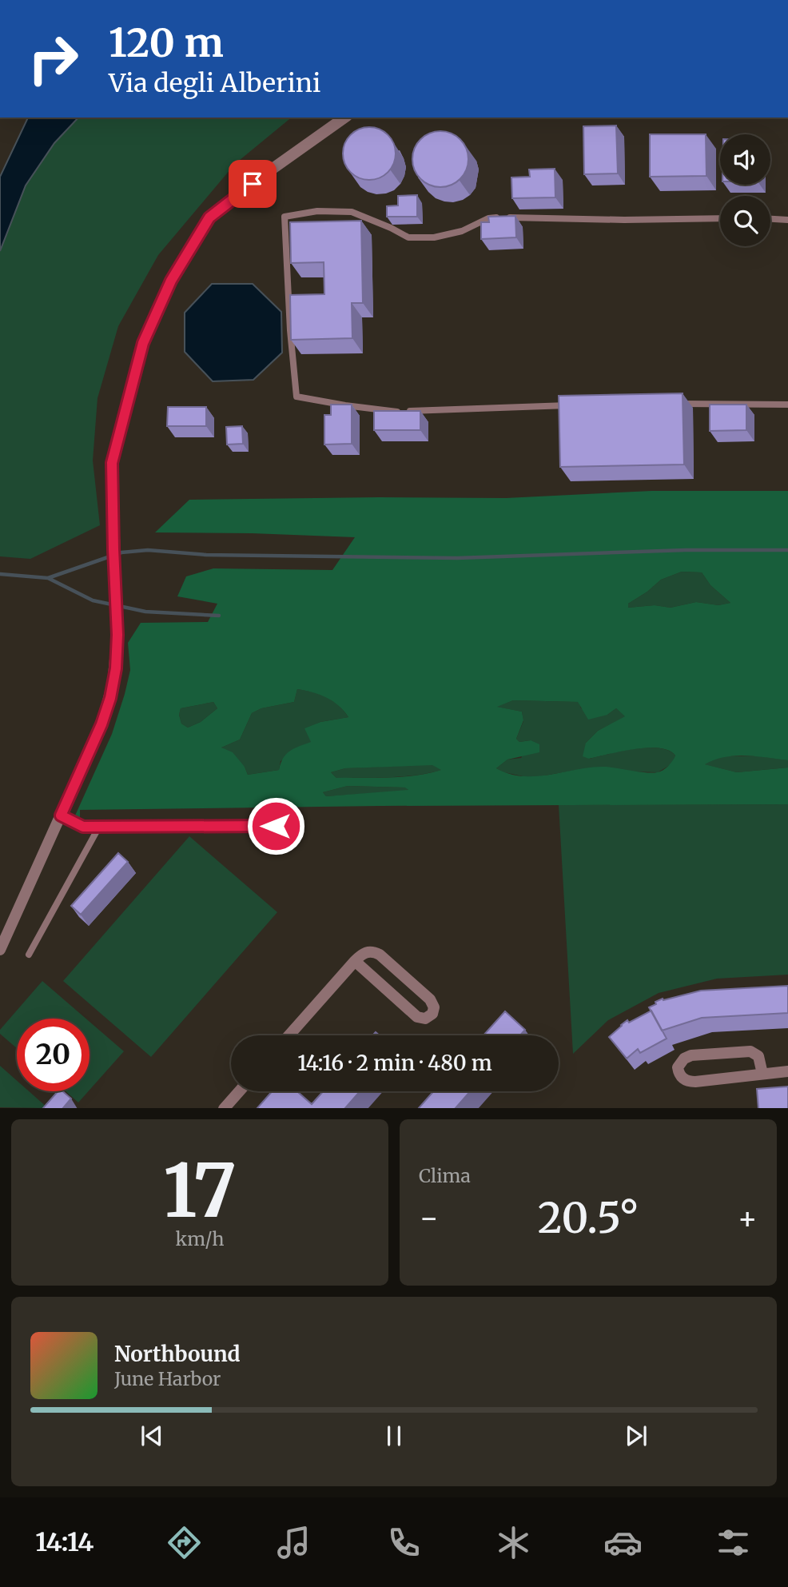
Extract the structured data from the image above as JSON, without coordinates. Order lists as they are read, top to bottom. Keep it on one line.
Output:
{"page":{"turn":["120 m","Via degli Alberini"],"limit":"20","trip":"14:16 · 2 min · 480 m","tile":[["17","km/h"],"Clima"],"heat":["−","20.5°","+"],"song":["Northbound","June Harbor"],"tabs":"14:14"}}
